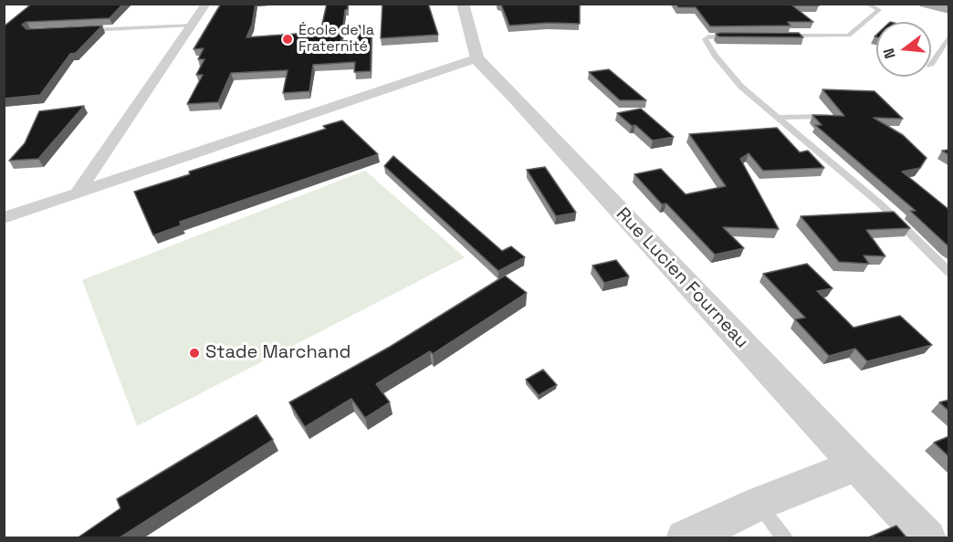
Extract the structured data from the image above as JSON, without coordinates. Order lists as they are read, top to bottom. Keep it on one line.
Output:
{"streets":{"street":["Rue Lucien Fourneau"]},"places":["École de la Fraternité","Stade Marchand"],"north":"left"}
